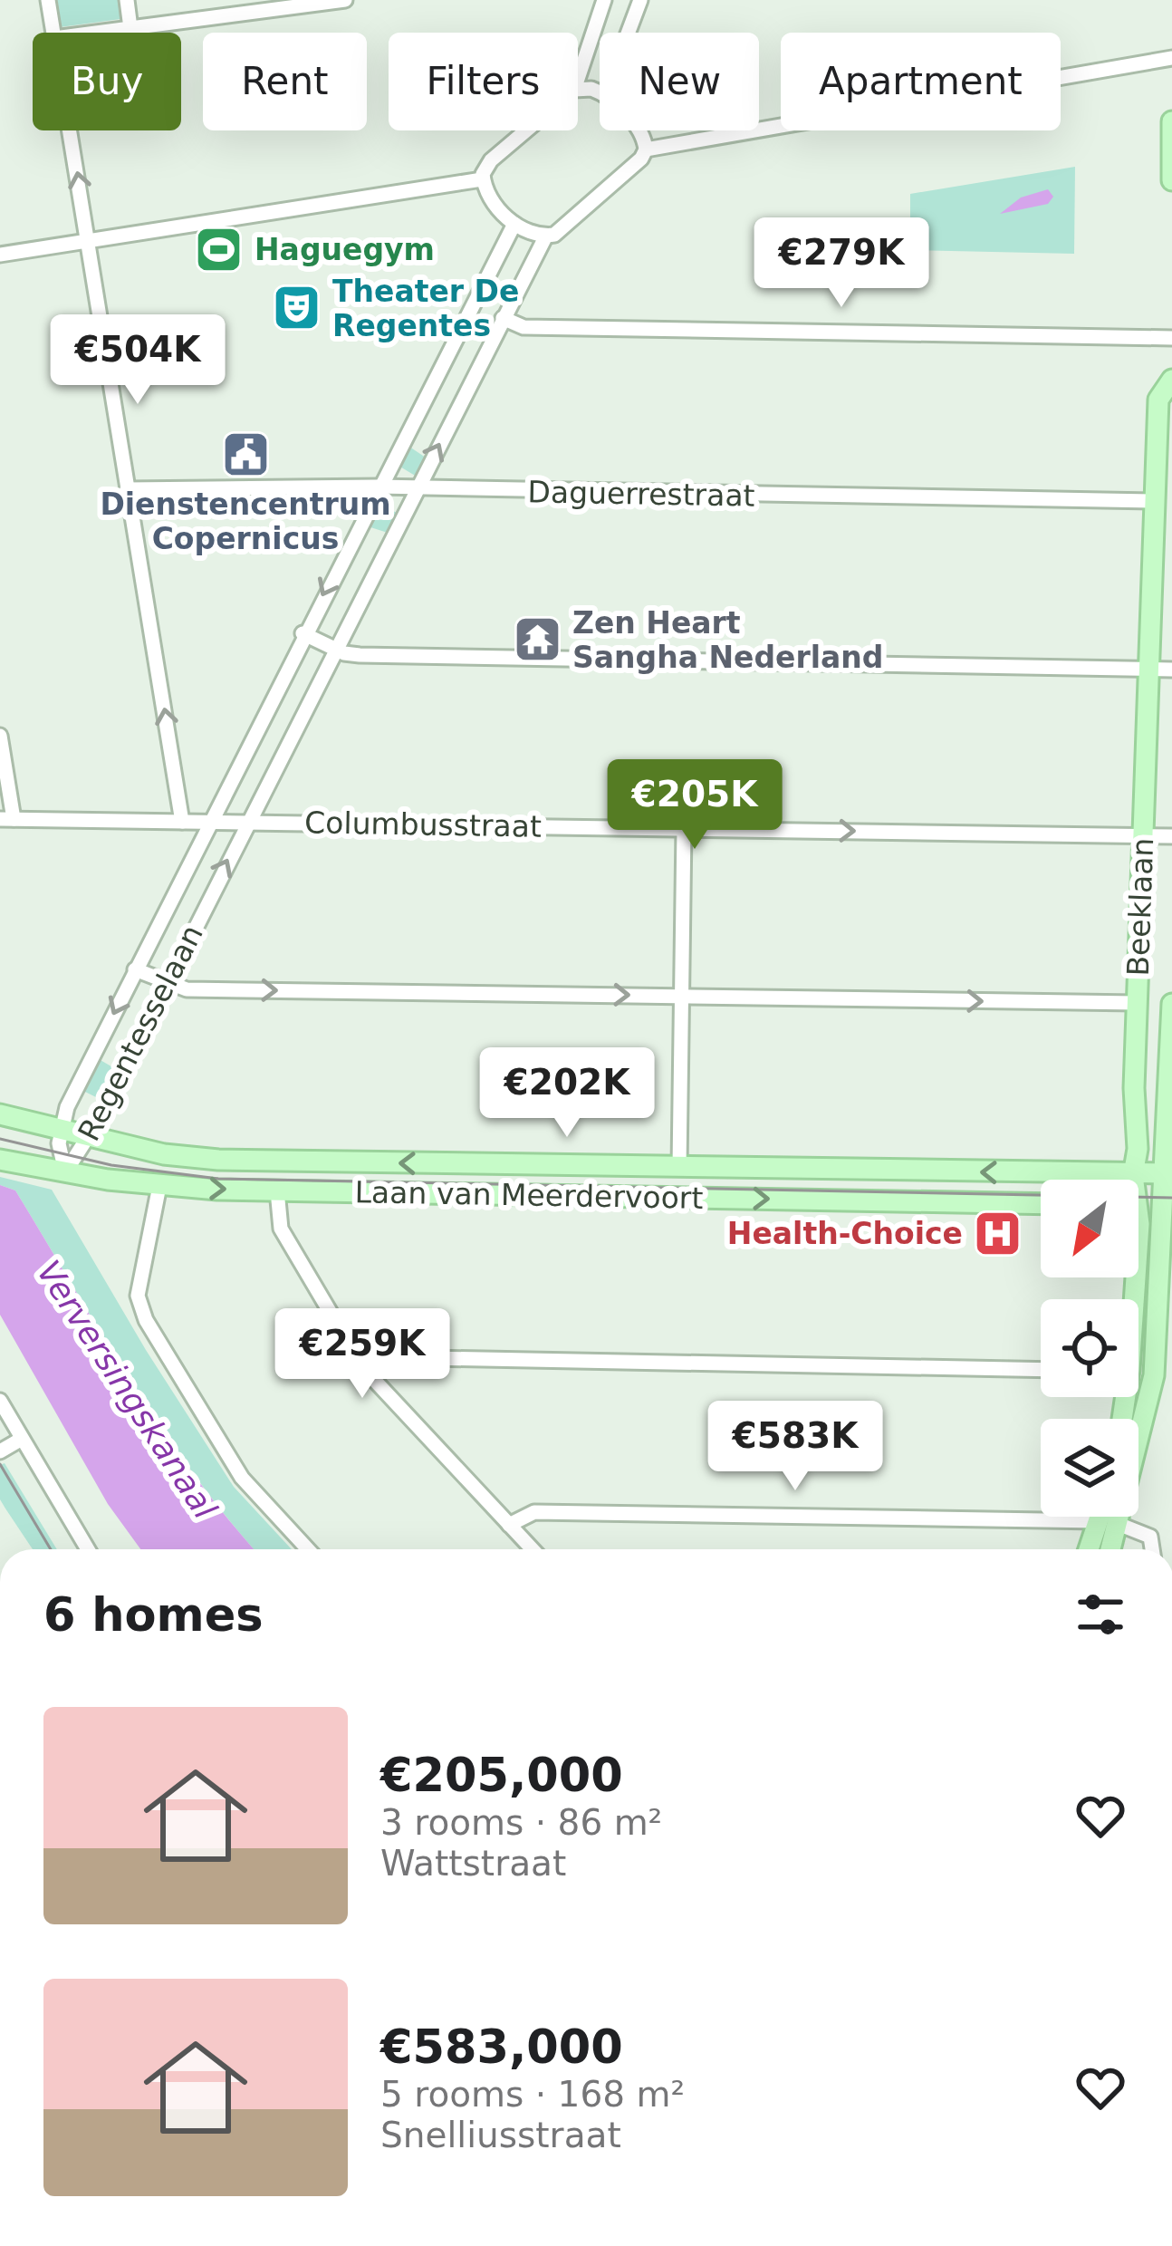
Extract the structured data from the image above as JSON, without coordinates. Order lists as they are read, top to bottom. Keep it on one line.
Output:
{"streets":{"street":["Daguerrestraat","Columbusstraat","Beeklaan","Regentesselaan","Laan van Meerdervoort"]},"crossings":[["Daguerrestraat","Beeklaan"],["Daguerrestraat","Regentesselaan"],["Columbusstraat","Beeklaan"],["Columbusstraat","Regentesselaan"],["Beeklaan","Laan van Meerdervoort"],["Regentesselaan","Laan van Meerdervoort"]],"one_way":["Columbusstraat"],"water":["Verversingskanaal"],"places":{"sports":["Haguegym"],"theatre":["Theater De Regentes"],"public building":["Dienstencentrum Copernicus"],"temple":["Zen Heart Sangha Nederland"],"hospital":["Health-Choice"]},"north":"bottom left","page":{"chip":["Buy","Rent","Filters","New","Apartment"],"price":["€279K","€504K","€205K","€202K","€259K","€583K"],"heading":"6 homes","list":[{"name":"€205,000","note":"3 rooms · 86 m² · Wattstraat"},{"name":"€583,000","note":"5 rooms · 168 m² · Snelliusstraat"}]}}
